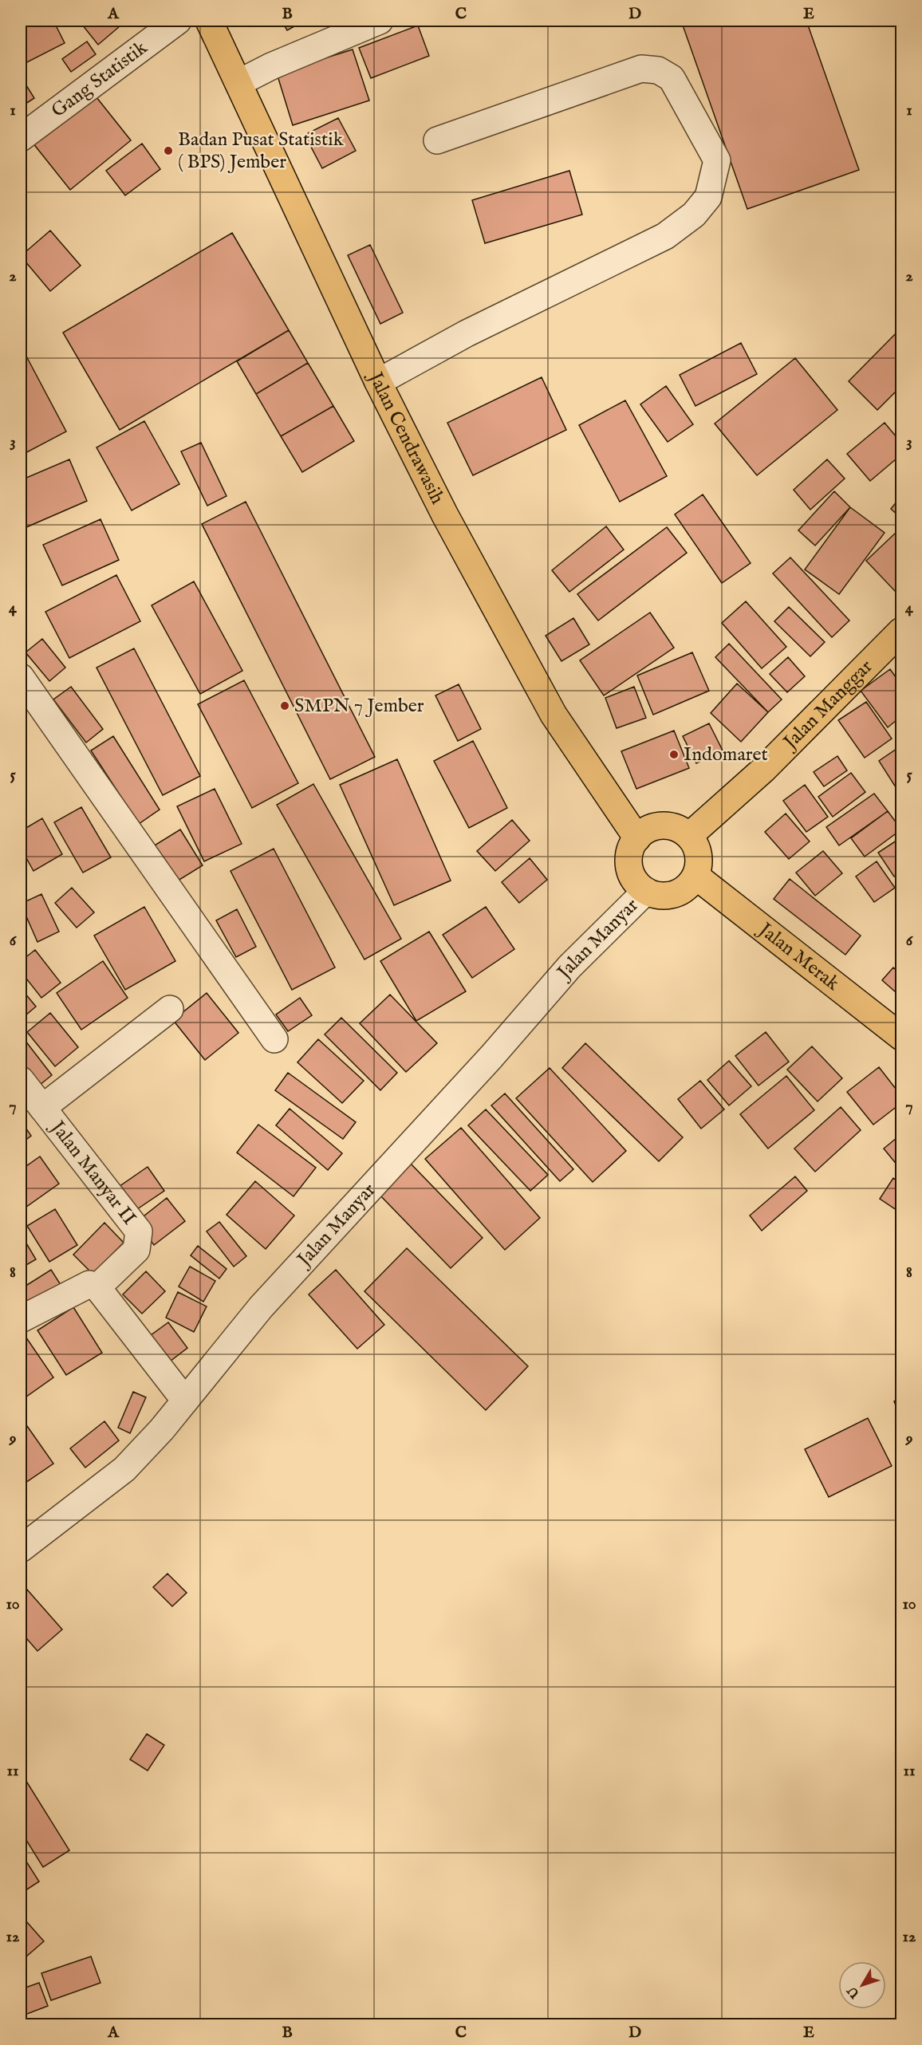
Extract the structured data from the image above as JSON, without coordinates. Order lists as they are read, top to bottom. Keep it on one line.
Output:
{"streets":{"main road":["Jalan Cendrawasih","Jalan Manggar","Jalan Merak"],"street":["Gang Statistik","Jalan Manyar","Jalan Manyar II"]},"crossings":[["Jalan Cendrawasih","Jalan Manggar"],["Jalan Cendrawasih","Jalan Manyar"],["Jalan Cendrawasih","Jalan Merak"],["Jalan Manggar","Jalan Manyar"],["Jalan Manggar","Jalan Merak"],["Jalan Manyar","Jalan Merak"]],"places":["Badan Pusat Statistik ( BPS) Jember","SMPN 7 Jember","Indomaret"],"north":"bottom left","grid":{"columns":["A","B","C","D","E"],"rows":["1","2","3","4","5","6","7","8","9","10","11","12"]}}
